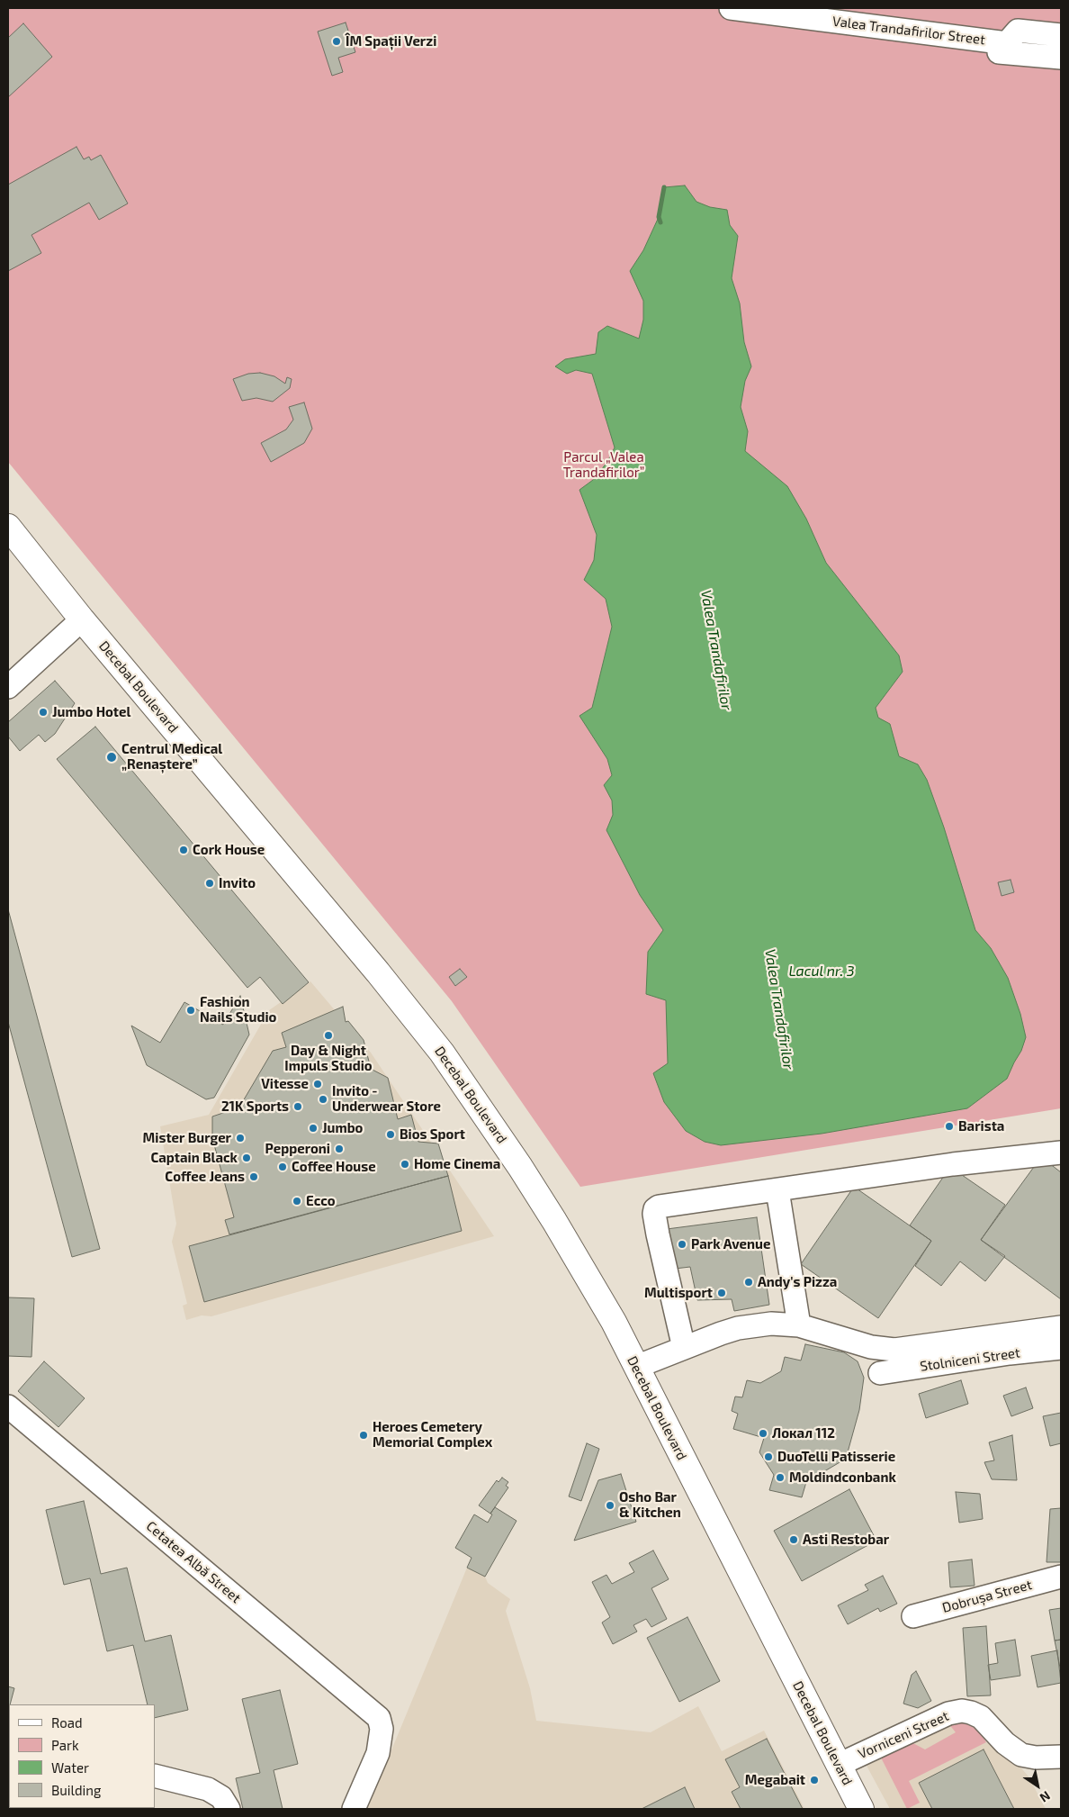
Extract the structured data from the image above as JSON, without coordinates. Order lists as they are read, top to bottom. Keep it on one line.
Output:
{"streets":{"main road":["Decebal Boulevard"],"street":["Valea Trandafirilor Street","Stolniceni Street","Cetatea Albă Street","Dobrușa Street","Vorniceni Street"]},"crossings":[["Decebal Boulevard","Vorniceni Street"]],"water":["Valea Trandafirilor","Lacul nr. 3"],"parks":["Parcul „Valea Trandafirilor”"],"places":["ÎM Spații Verzi","Jumbo Hotel","Centrul Medical „Renaștere”","Cork House","Invito","Fashion Nails Studio","Day & Night Impuls Studio","Vitesse","Invito - Underwear Store","21K Sports","Barista","Jumbo","Bios Sport","Mister Burger","Pepperoni","Captain Black","Home Cinema","Coffee House","Coffee Jeans","Ecco","Park Avenue","Andy's Pizza","Multisport","Локал 112","Heroes Cemetery Memorial Complex","DuoTelli Patisserie","Moldindconbank","Osho Bar & Kitchen","Asti Restobar","Megabait"],"legend":["Road","Park","Water","Building"],"north":"bottom right"}
